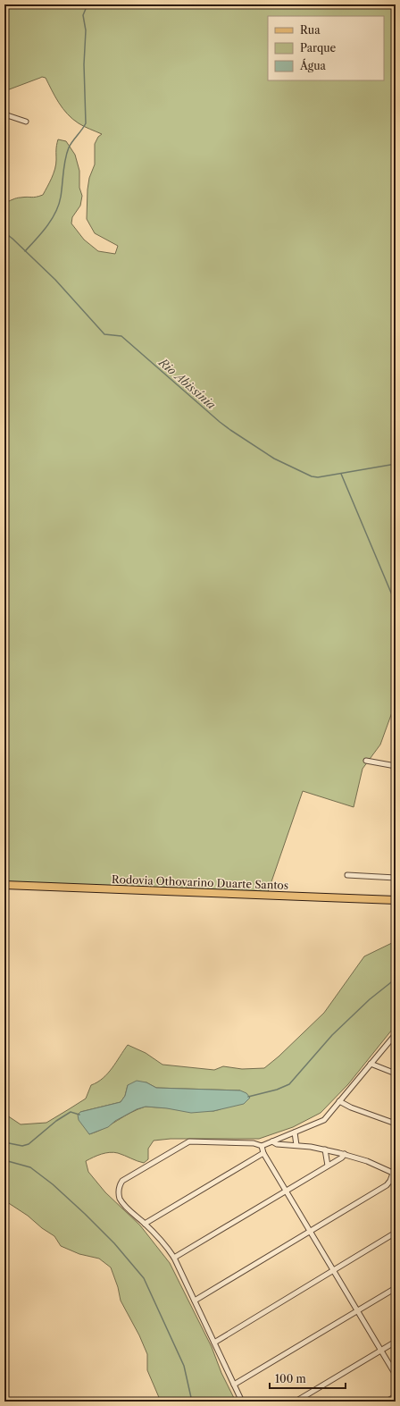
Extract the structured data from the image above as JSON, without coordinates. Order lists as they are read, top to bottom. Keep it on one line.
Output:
{"streets":{"main road":["Rodovia Othovarino Duarte Santos"]},"water":["Rio Abissínia"],"legend":["Rua","Parque","Água"],"scale_bar":"100 m"}
